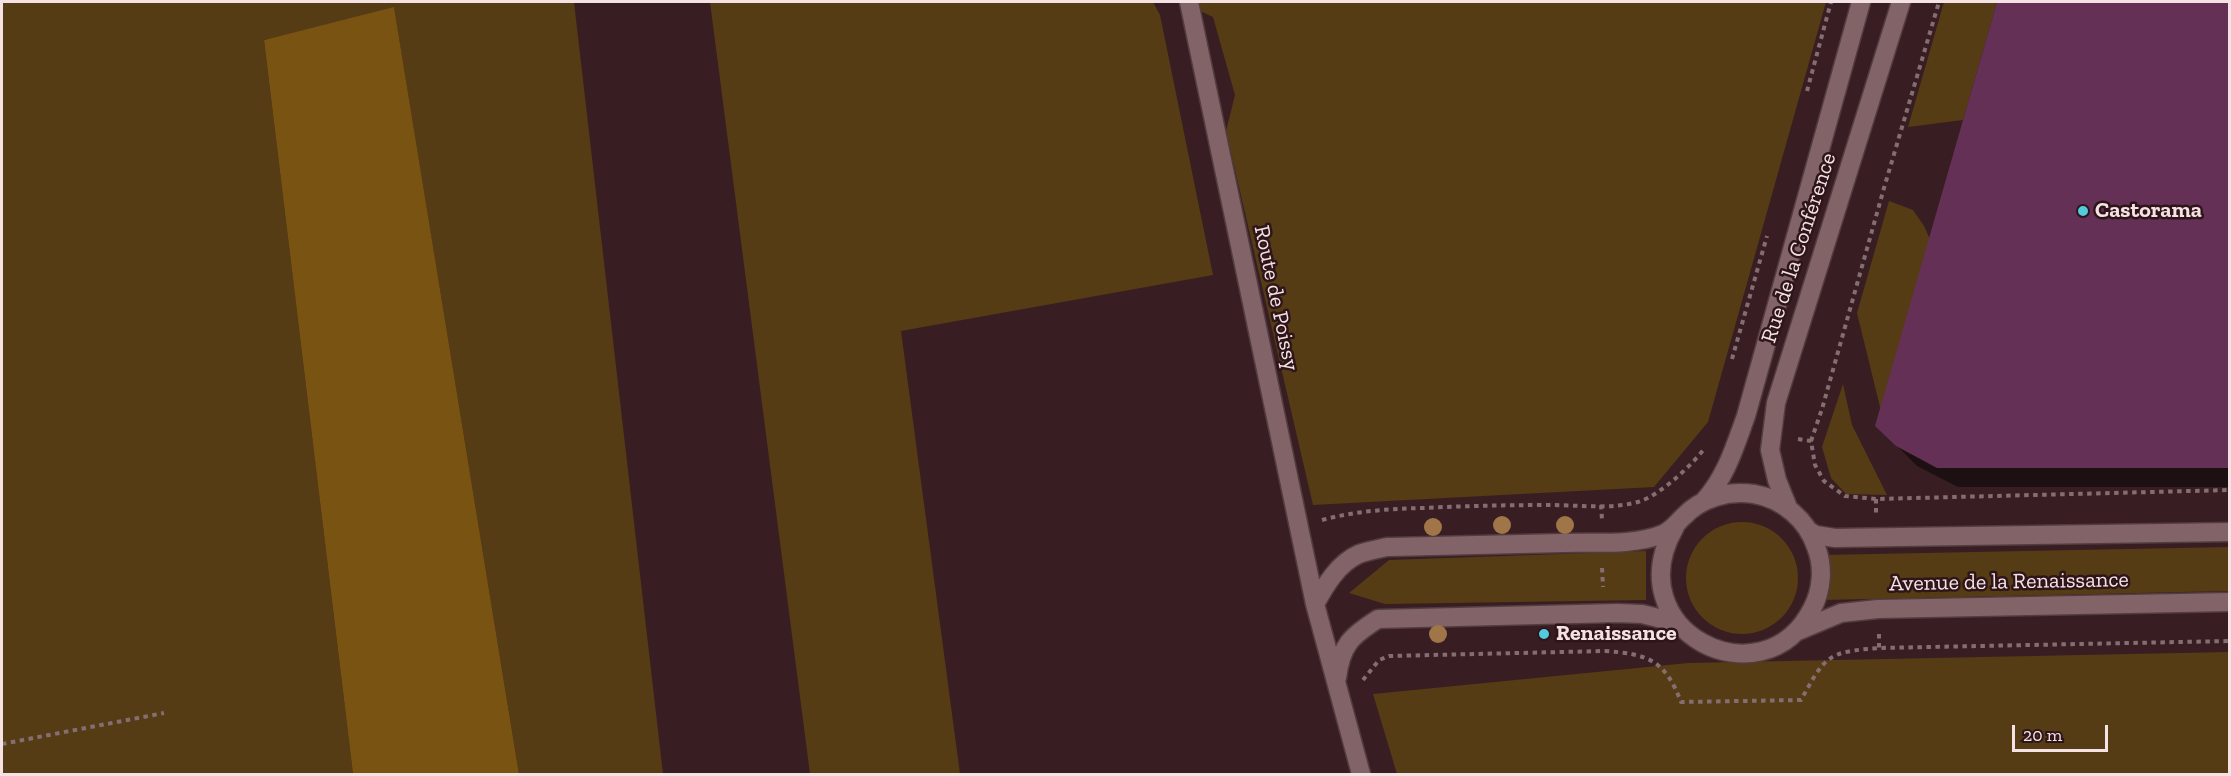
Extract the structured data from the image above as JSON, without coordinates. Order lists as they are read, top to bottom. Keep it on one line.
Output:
{"streets":{"street":["Rue de la Conférence","Route de Poissy","Avenue de la Renaissance"]},"crossings":[["Rue de la Conférence","Route de Poissy"],["Rue de la Conférence","Avenue de la Renaissance"],["Route de Poissy","Avenue de la Renaissance"]],"places":["Castorama","Renaissance"],"scale_bar":"20 m"}
